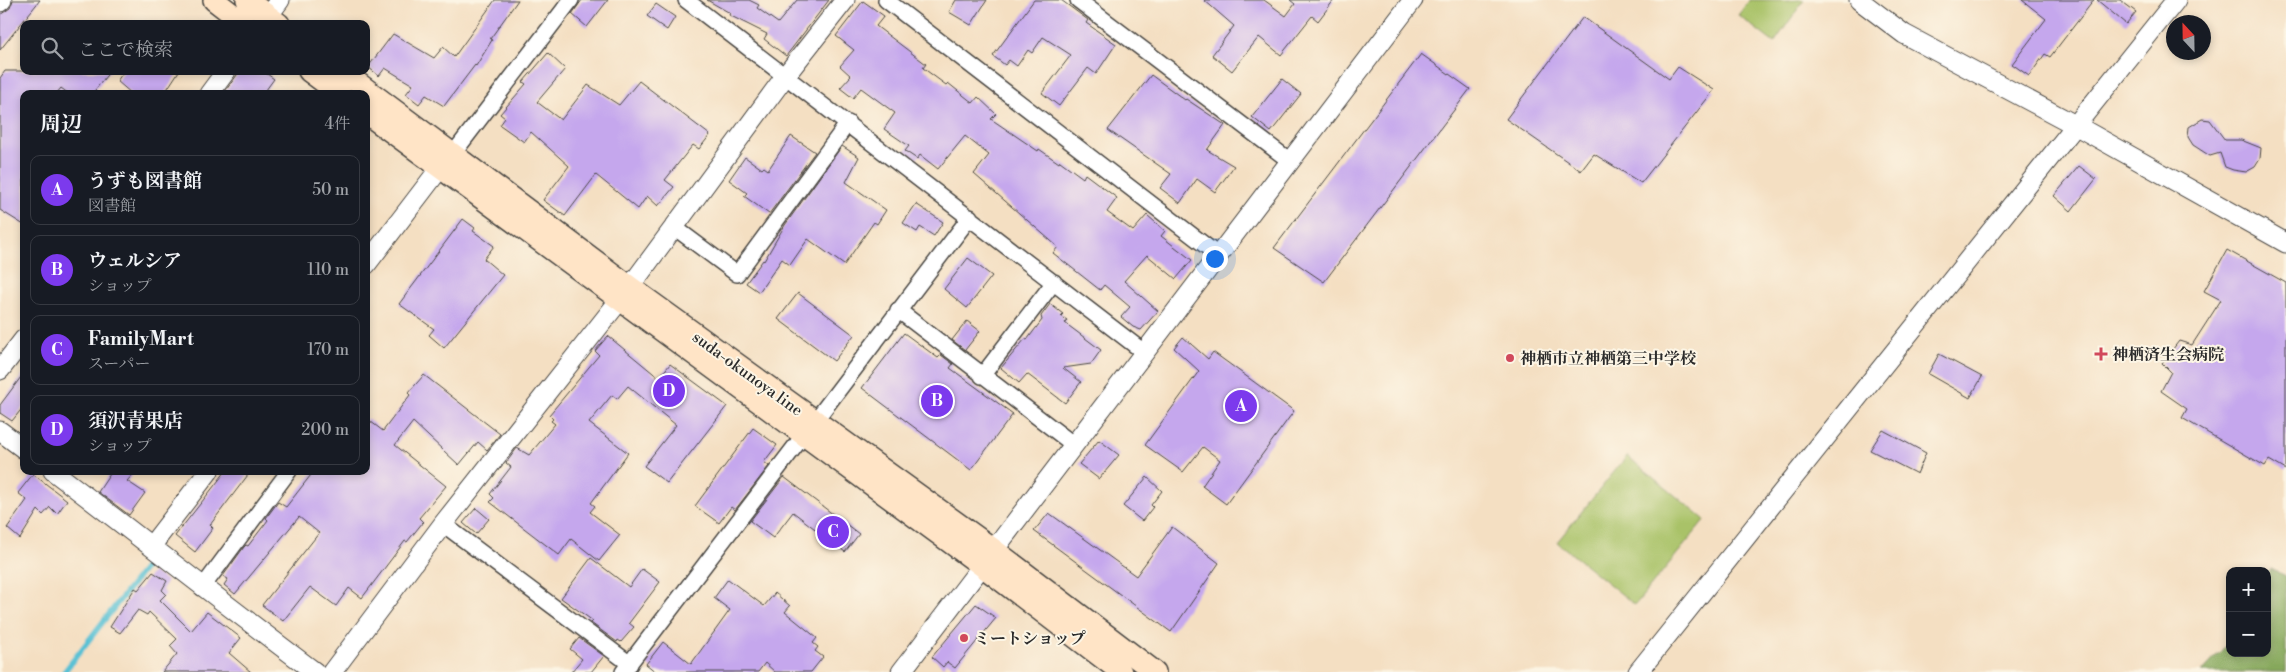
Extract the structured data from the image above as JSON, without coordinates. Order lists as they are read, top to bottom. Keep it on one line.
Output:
{"streets":{"main road":["suda-okunoya line"]},"places":{"health":["神栖済生会病院"],"other":["神栖市立神栖第三中学校","ミートショップ"]},"north":"top","page":{"search":"ここで検索","heading":["周辺","4件"],"list":[{"mark":"A","name":"うずも図書館","note":"図書館","value":"50 m"},{"mark":"B","name":"ウェルシア","note":"ショップ","value":"110 m"},{"mark":"C","name":"FamilyMart","note":"スーパー","value":"170 m"},{"mark":"D","name":"須沢青果店","note":"ショップ","value":"200 m"}],"pins":["D","B","A","C"],"map_buttons":["+","−"]}}
